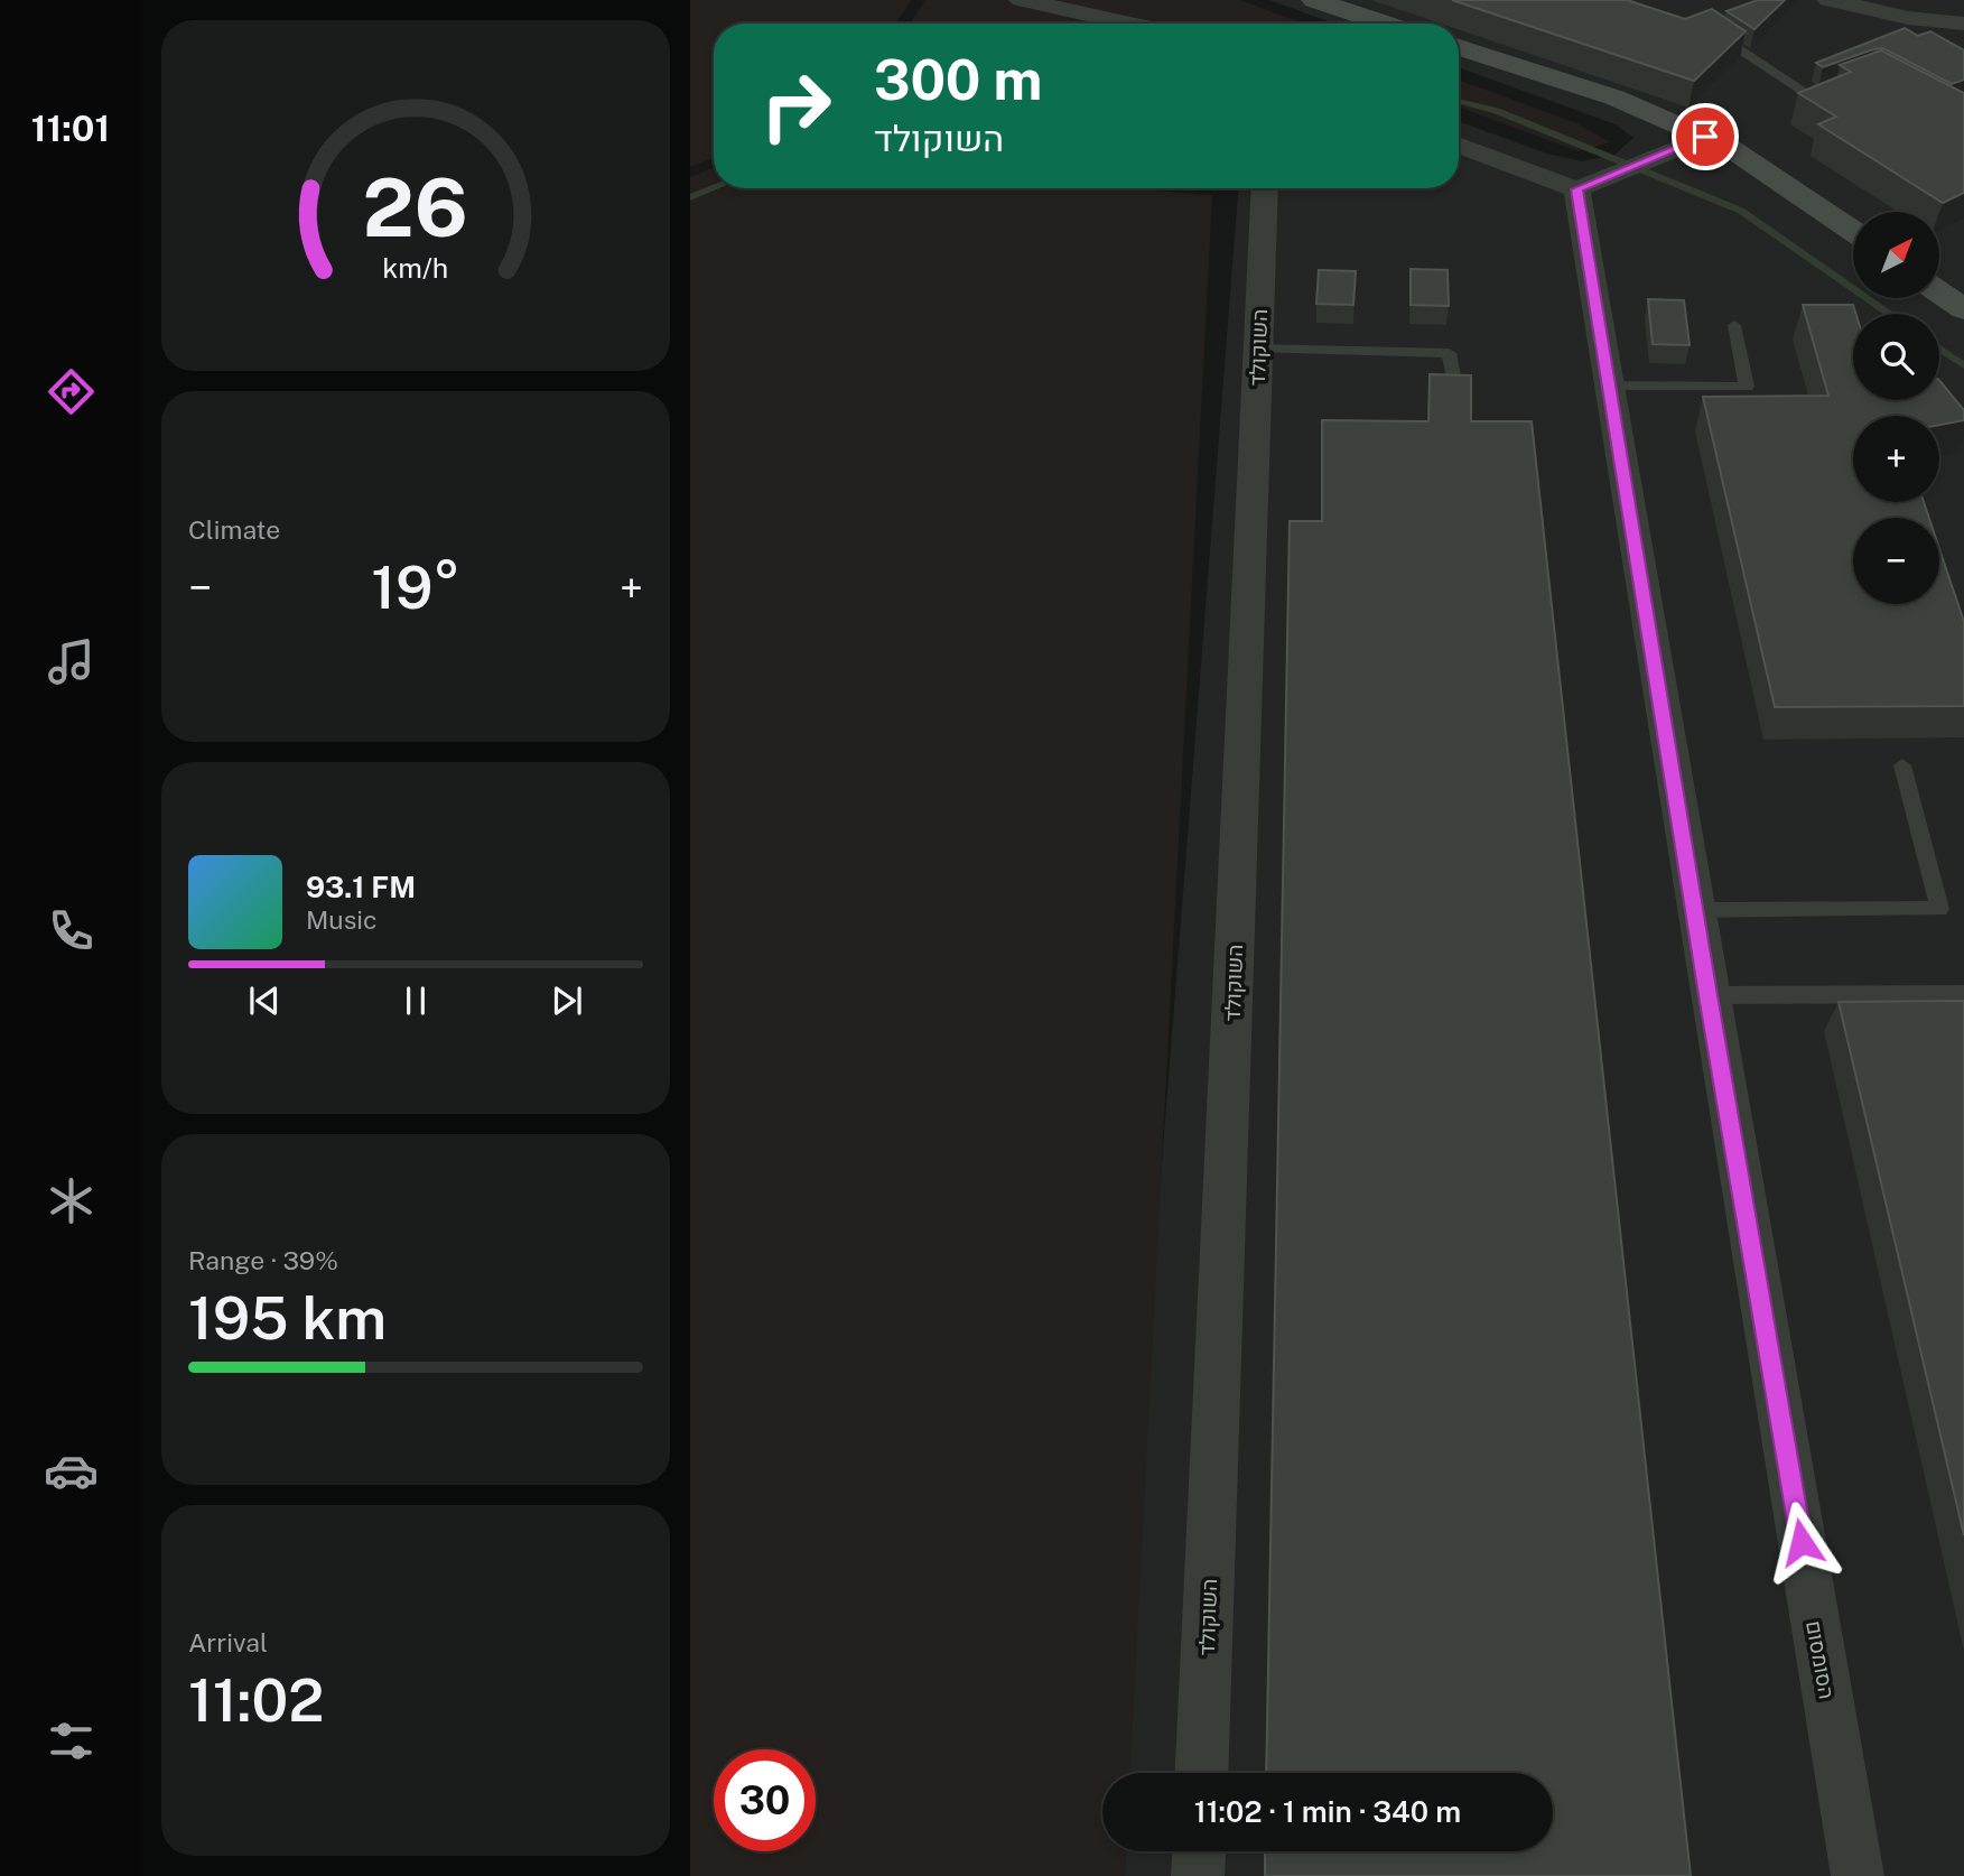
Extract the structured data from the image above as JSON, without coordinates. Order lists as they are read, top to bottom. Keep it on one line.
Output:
{"streets":{"street":["השוקולד","הסומסום"]},"north":"top right","page":{"tabs":"11:01","turn":["300 m","השוקולד"],"map_buttons":["+","−"],"tile":["Climate",["Range · 39%","195 km"],["Arrival","11:02"]],"heat":["−","19°","+"],"song":["93.1 FM","Music"],"limit":"30","trip":"11:02 · 1 min · 340 m","gauge":["26","km/h"]}}
